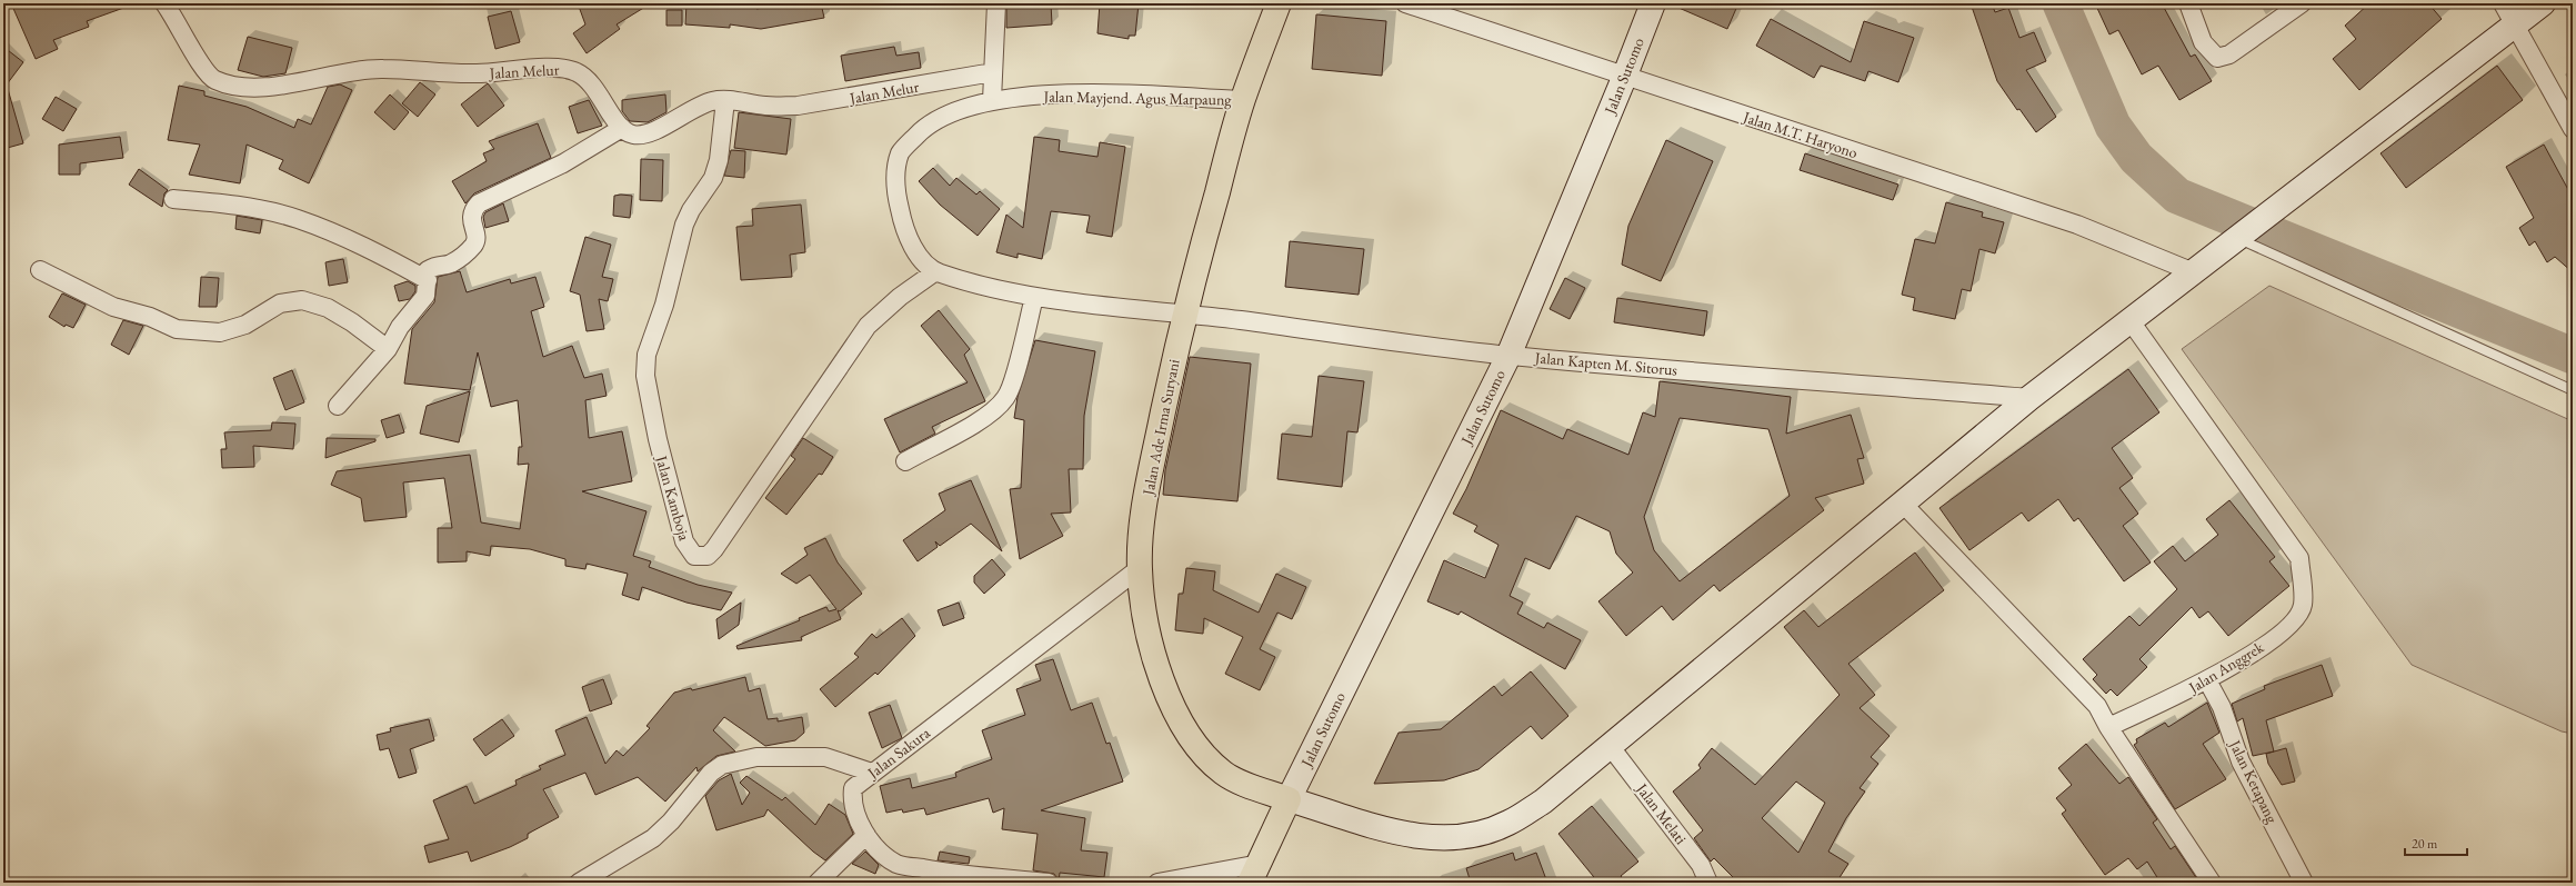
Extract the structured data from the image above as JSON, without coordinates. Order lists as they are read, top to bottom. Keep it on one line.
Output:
{"streets":{"highway":["Jalan Ade Irma Suryani"],"main road":["Jalan Sutomo"],"street":["Jalan Melur","Jalan Mayjend. Agus Marpaung","Jalan M.T. Haryono","Jalan Kapten M. Sitorus","Jalan Kamboja","Jalan Anggrek","Jalan Sakura","Jalan Ketapang","Jalan Melati"]},"crossings":[["Jalan Melur","Jalan Kamboja"],["Jalan Sutomo","Jalan M.T. Haryono"],["Jalan Sutomo","Jalan Kapten M. Sitorus"],["Jalan Sutomo","Jalan Ade Irma Suryani"],["Jalan Mayjend. Agus Marpaung","Jalan Ade Irma Suryani"],["Jalan Mayjend. Agus Marpaung","Jalan Kamboja"],["Jalan Kapten M. Sitorus","Jalan Ade Irma Suryani"],["Jalan Ade Irma Suryani","Jalan Sakura"],["Jalan Anggrek","Jalan Ketapang"]],"scale_bar":"20 m"}
